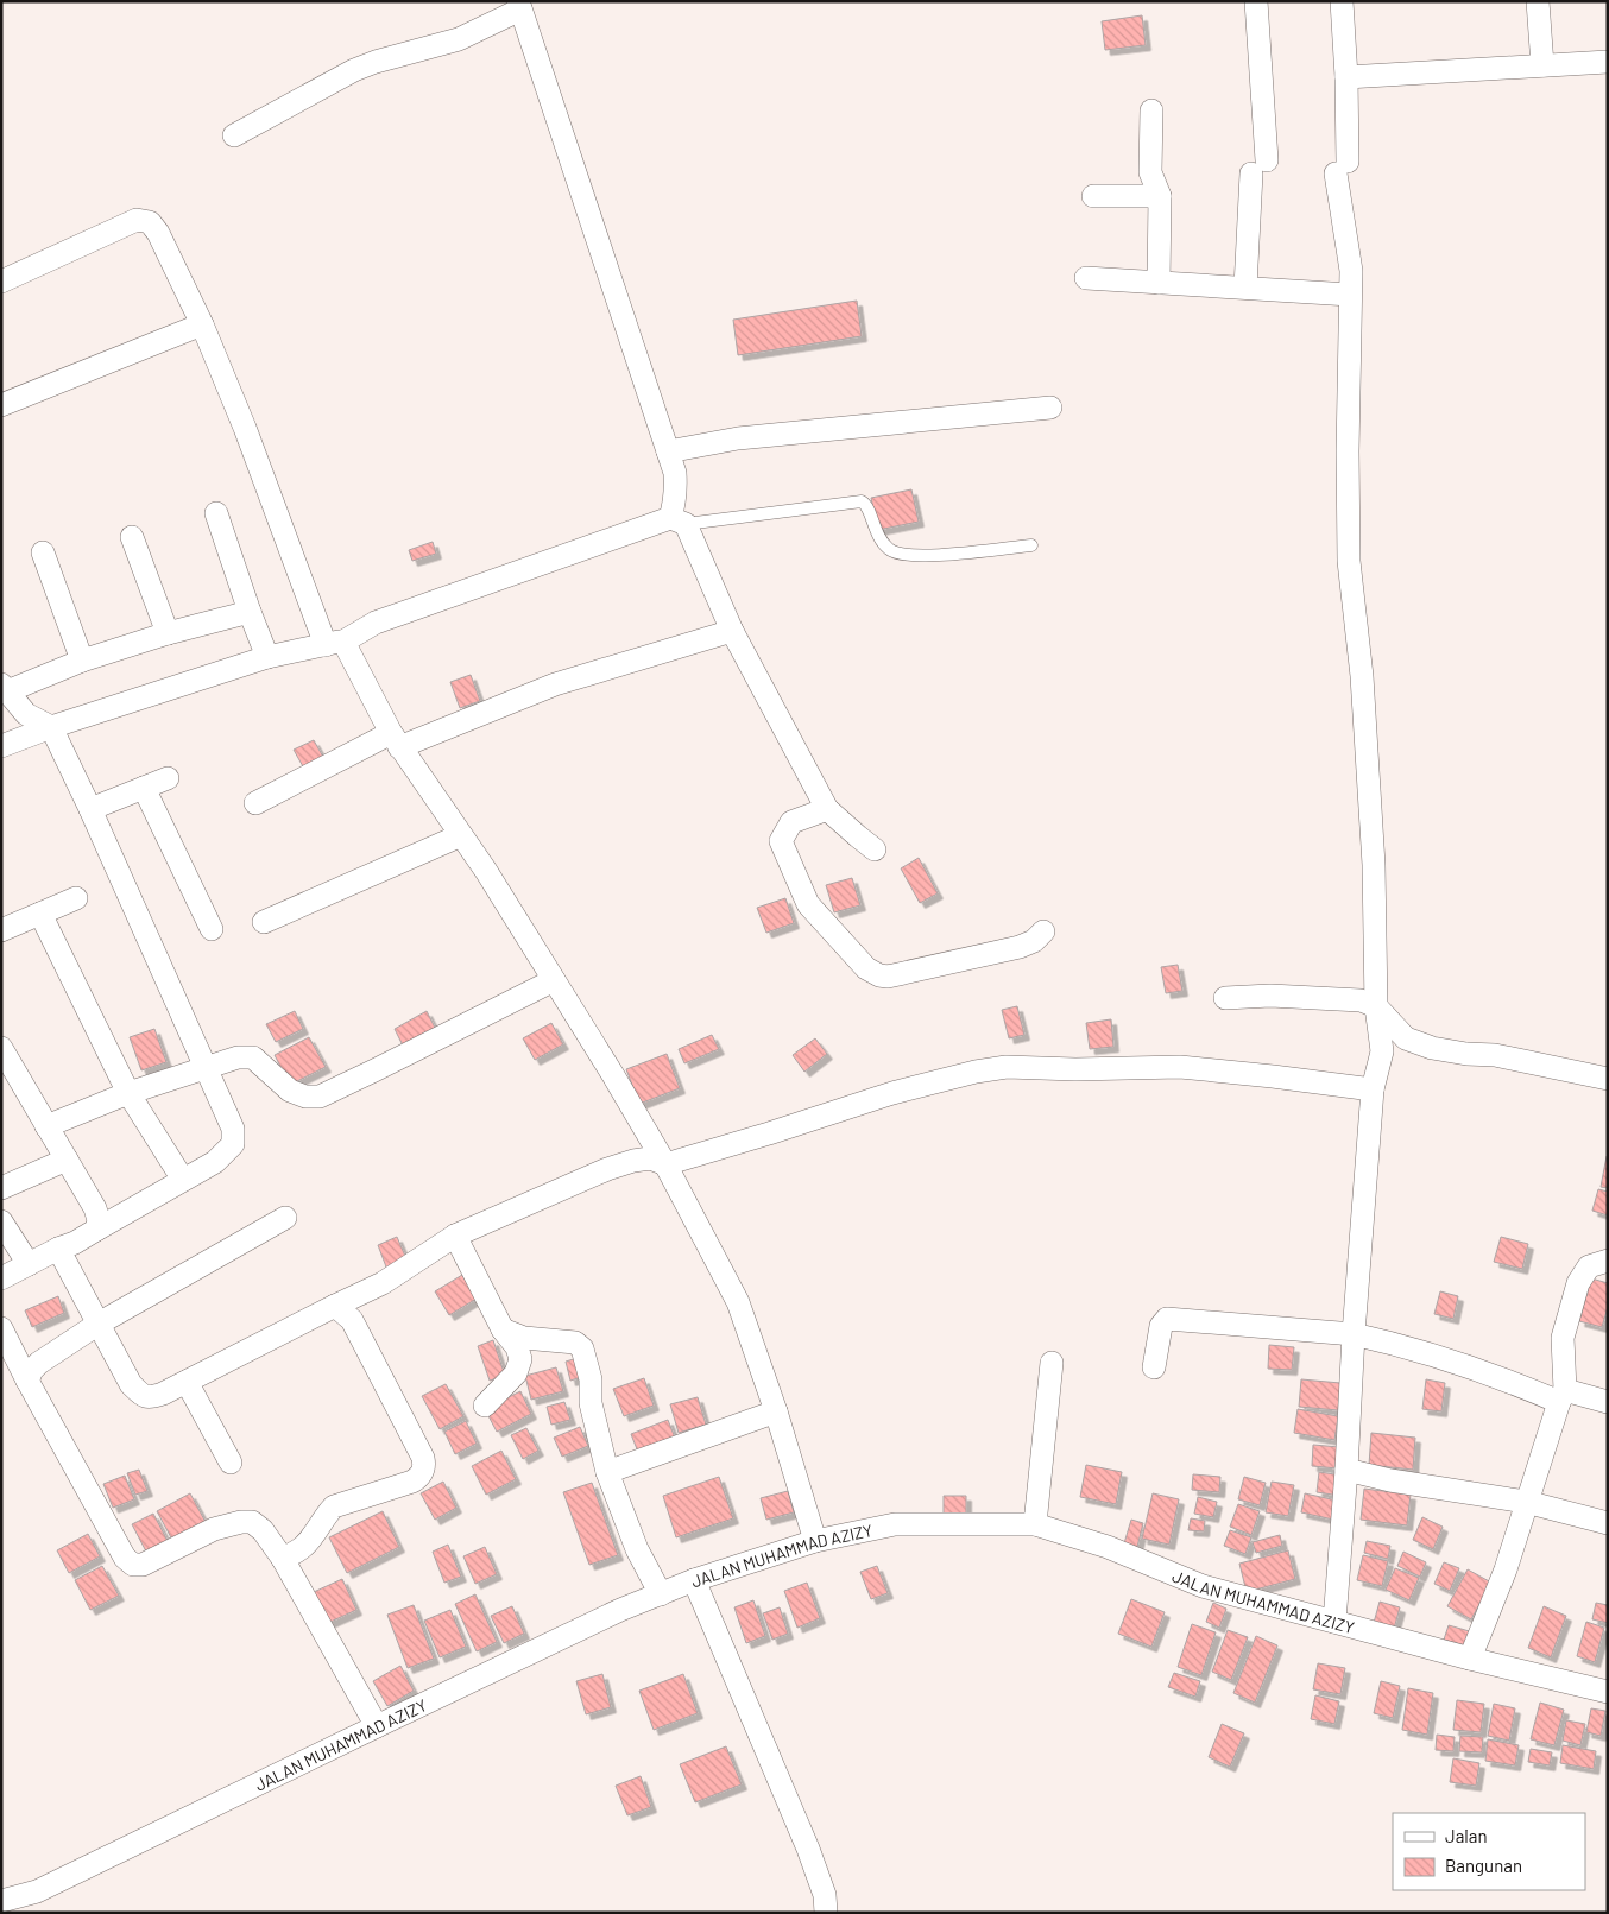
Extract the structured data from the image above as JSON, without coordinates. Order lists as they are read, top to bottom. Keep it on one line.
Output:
{"streets":{"street":["JALAN MUHAMMAD AZIZY"]},"legend":["Jalan","Bangunan"]}
